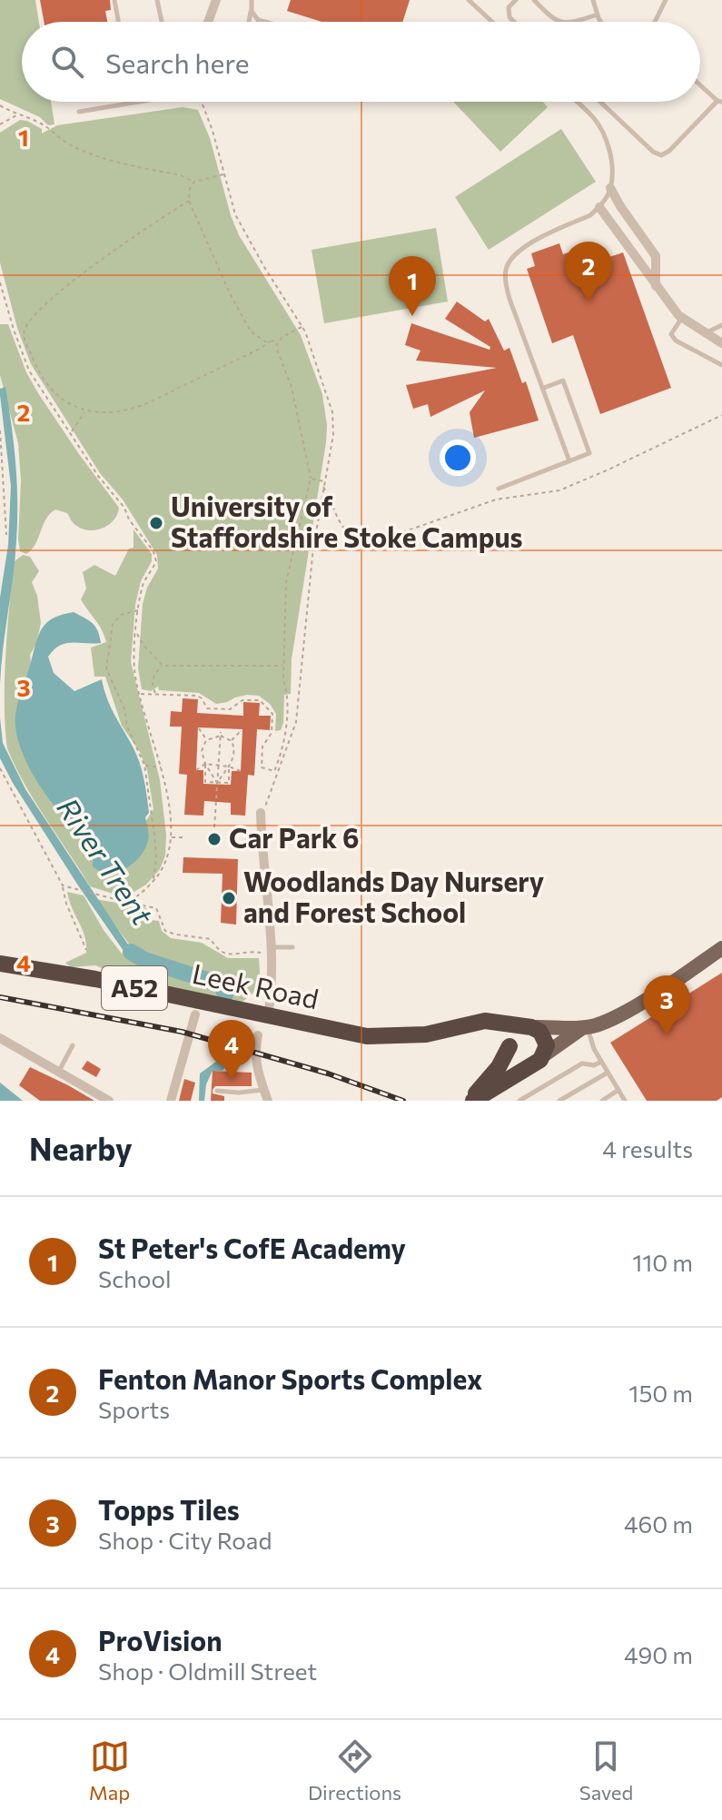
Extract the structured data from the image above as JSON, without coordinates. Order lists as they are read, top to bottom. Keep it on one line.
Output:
{"streets":{"highway":["Leek Road","A52"]},"water":["River Trent"],"places":["University of Staffordshire Stoke Campus","Car Park 6","Woodlands Day Nursery and Forest School"],"page":{"search":"Search here","pins":["2","1","3","4"],"heading":["Nearby","4 results"],"list":[{"mark":"1","name":"St Peter's CofE Academy","note":"School","value":"110 m"},{"mark":"2","name":"Fenton Manor Sports Complex","note":"Sports","value":"150 m"},{"mark":"3","name":"Topps Tiles","note":"Shop · City Road","value":"460 m"},{"mark":"4","name":"ProVision","note":"Shop · Oldmill Street","value":"490 m"}],"nav":["Map","Directions","Saved"]},"grid":{"rows":["1","2","3","4"]}}
